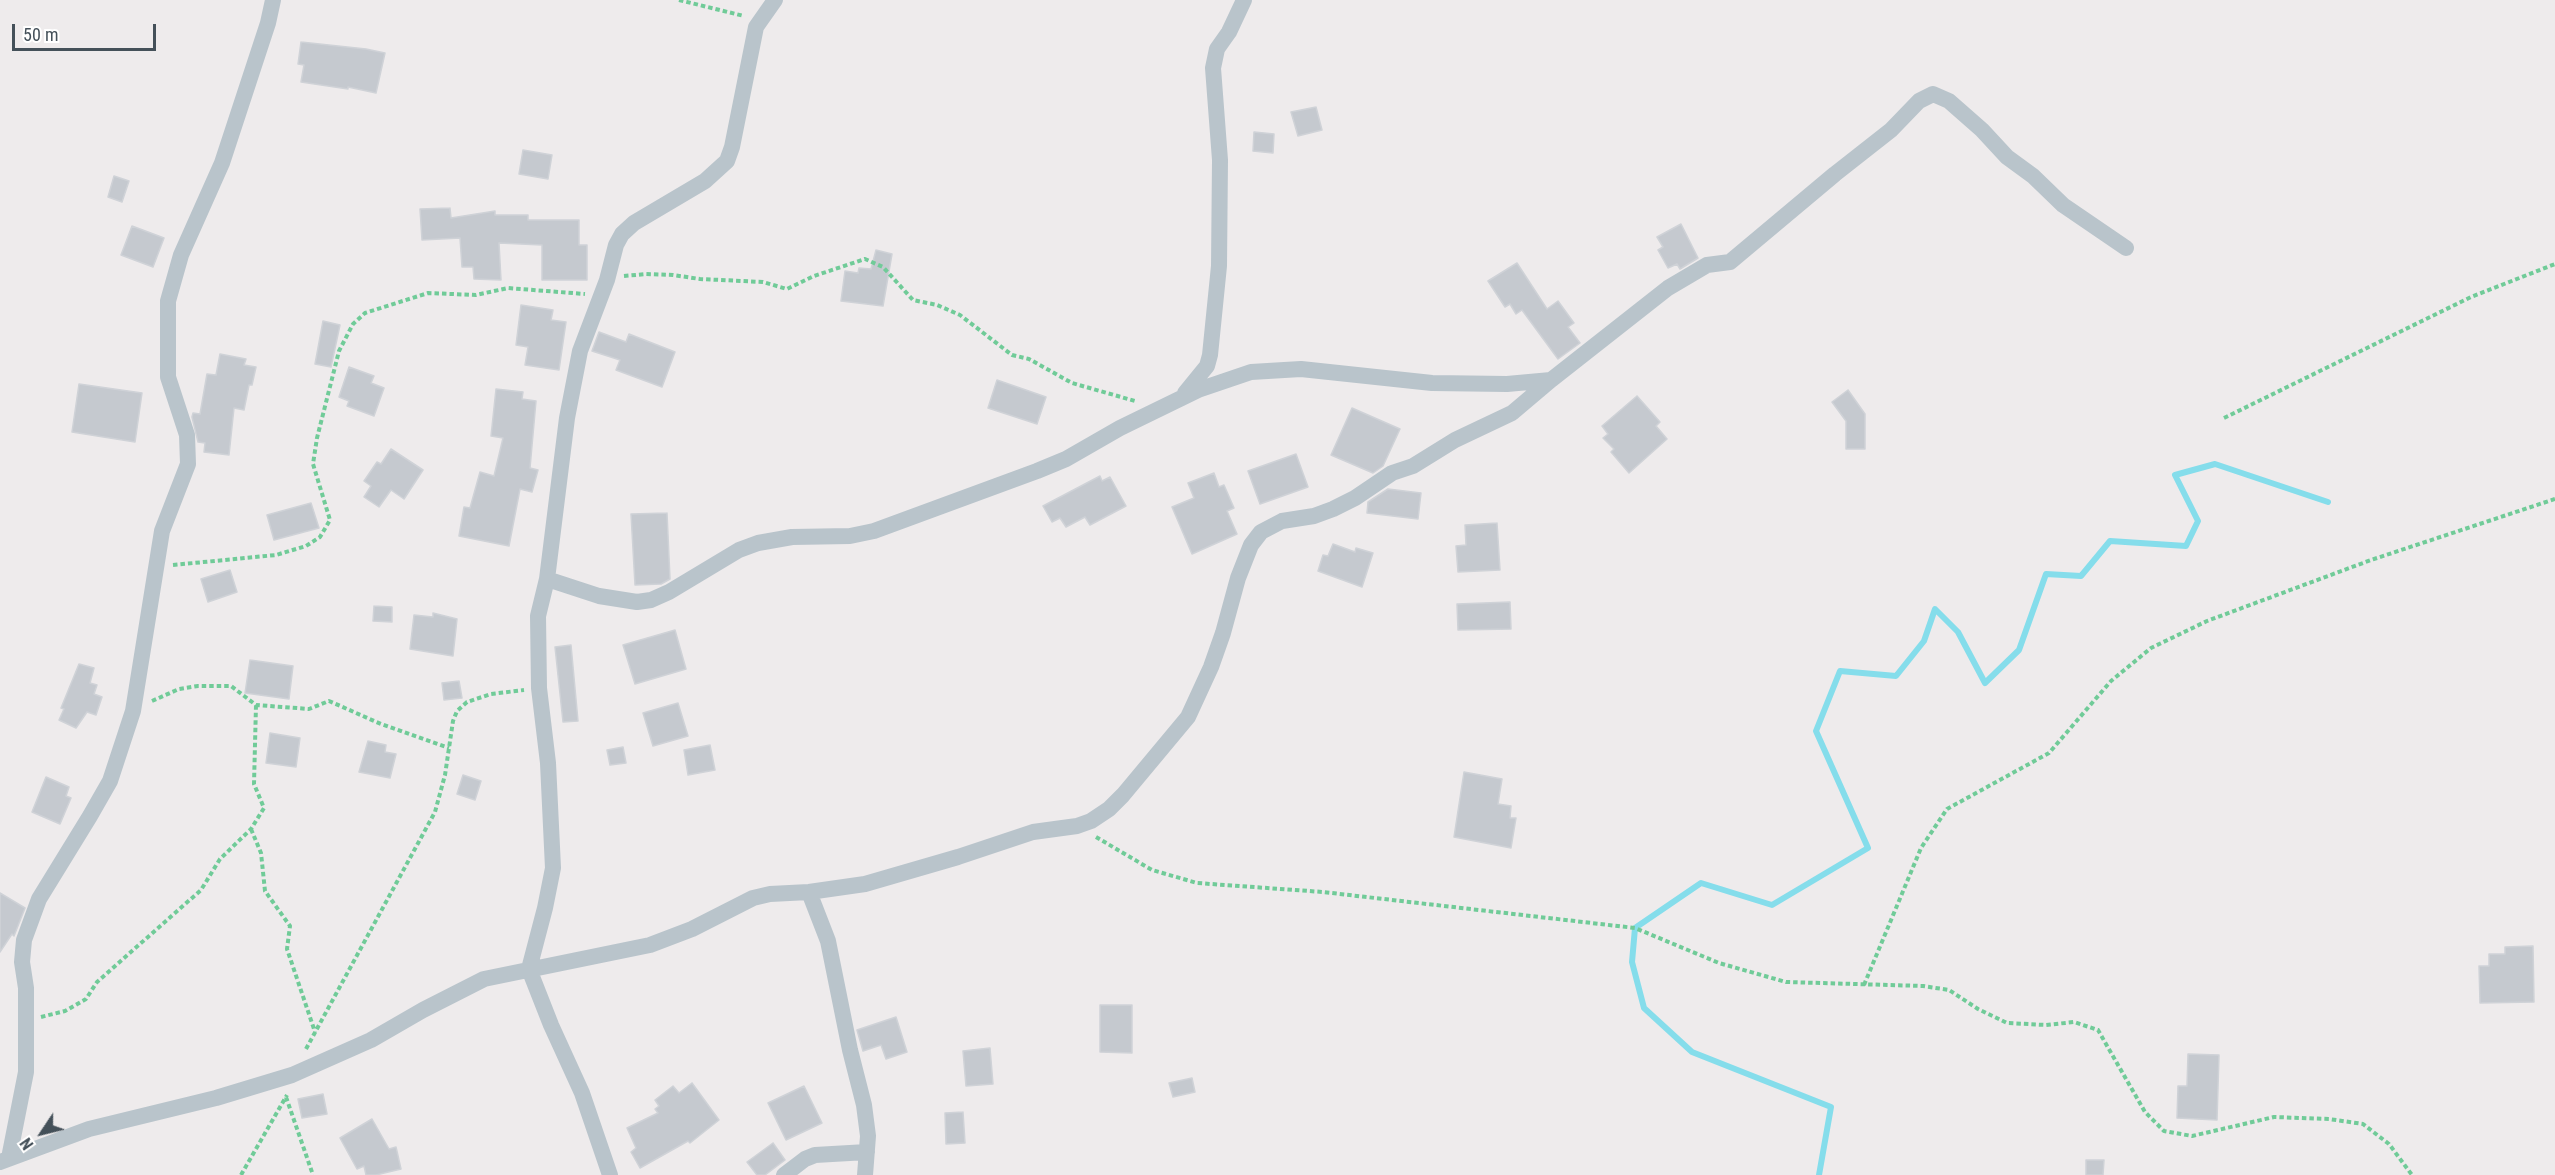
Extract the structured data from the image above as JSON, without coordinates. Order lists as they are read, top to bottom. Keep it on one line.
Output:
{"scale_bar":"50 m","north":"bottom left"}
